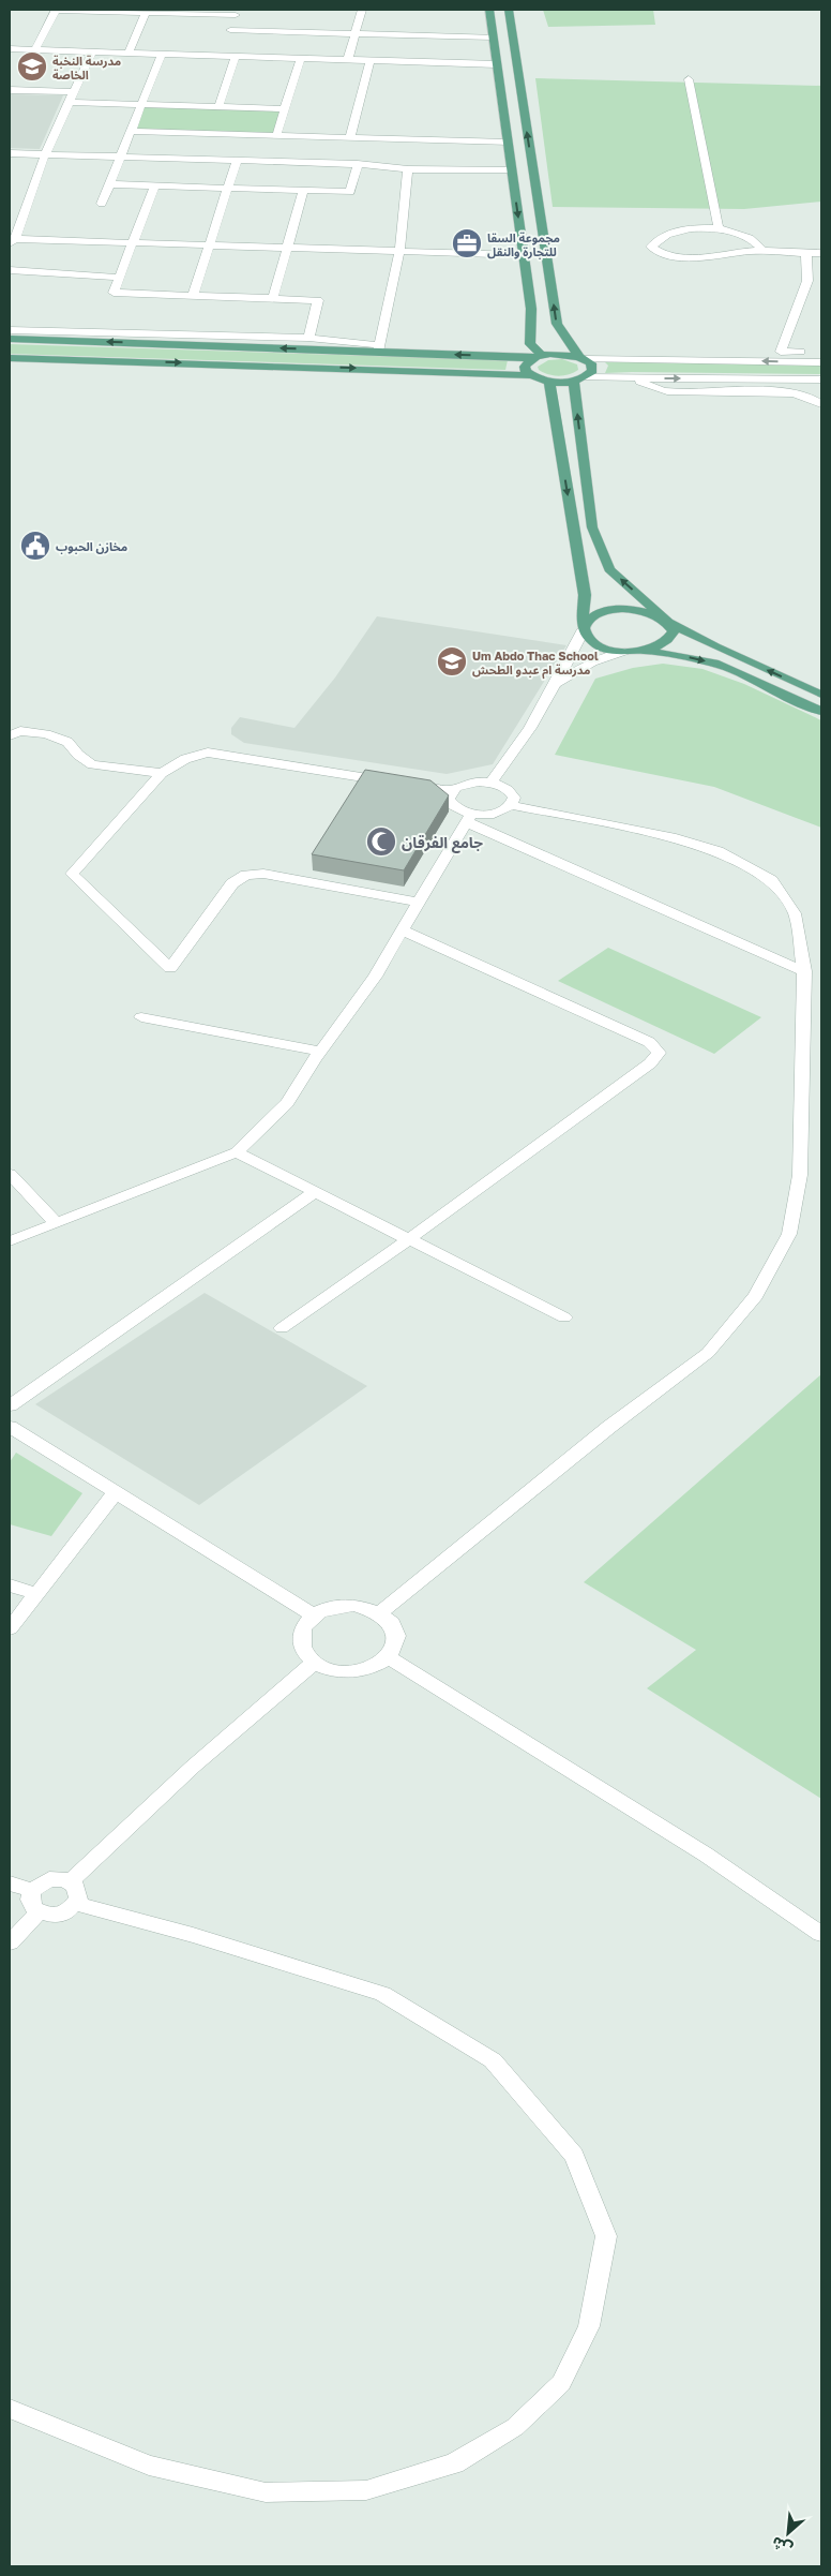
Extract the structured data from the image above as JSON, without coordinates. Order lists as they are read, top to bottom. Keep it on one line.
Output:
{"places":{"school or university":["مدرسة النخبة الخاصة","Um Abdo Thac School مدرسة ام عبدو الطحش"],"office":["مجموعة السقا للتجارة والنقل"],"public building":["مخازن الحبوب"],"mosque":["جامع الفرقان"]},"north":"bottom left"}
